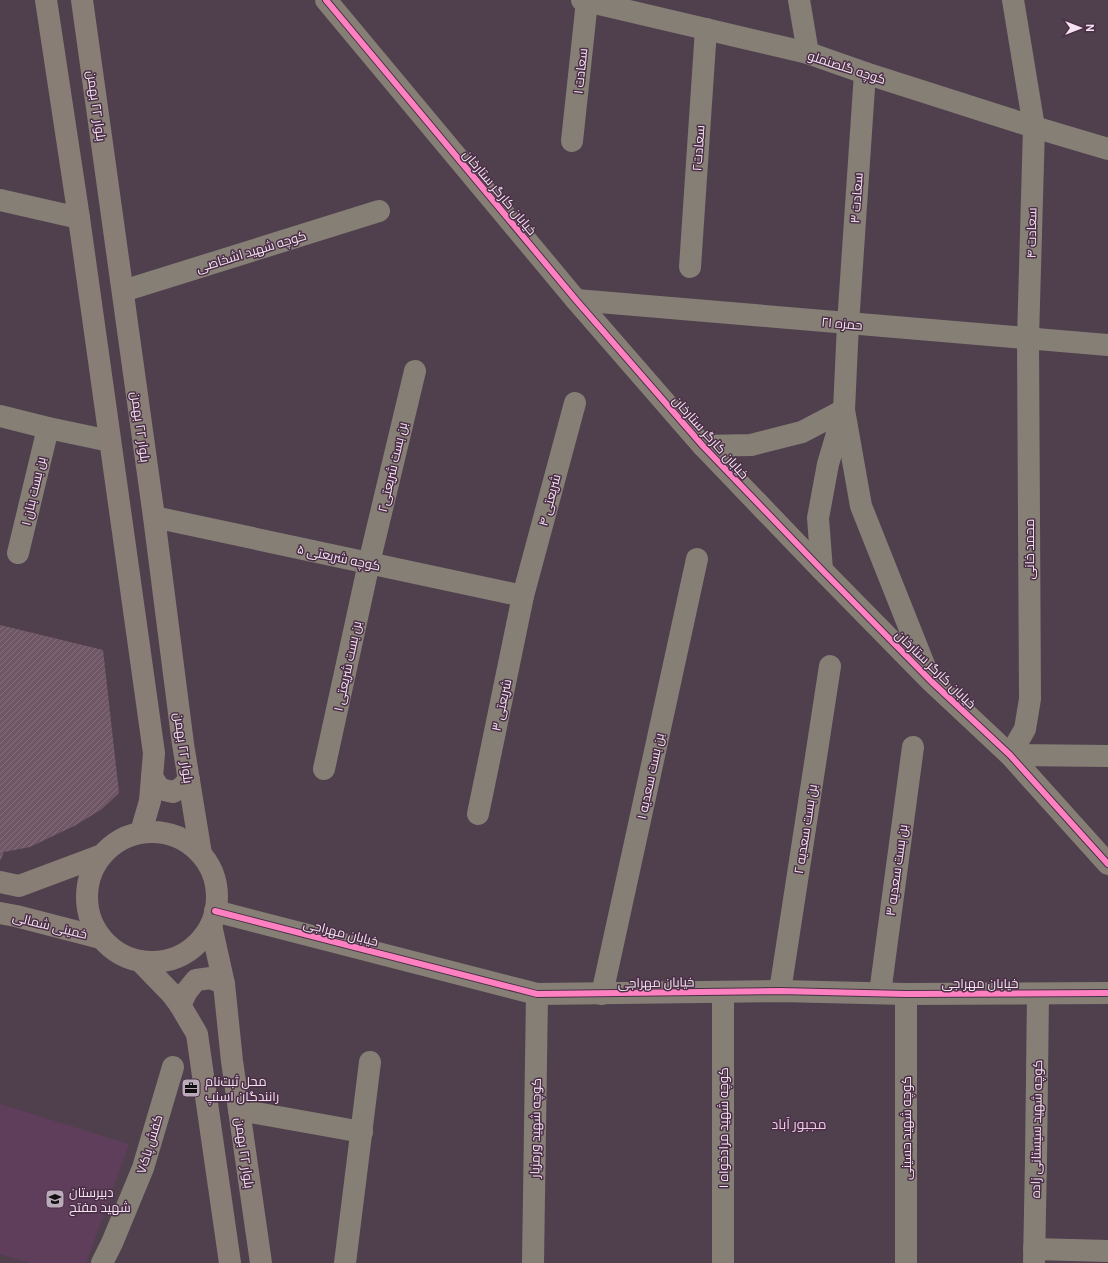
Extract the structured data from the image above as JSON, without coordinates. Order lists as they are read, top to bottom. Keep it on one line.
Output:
{"streets":{"main road":["بلوار ۲۲ بهمن","خمینی شمالی"],"street":["کوچه گلصنملو","سعادت ۱","سعادت۲","خیابان کارگر ستارخان","سعادت ۳","سعادت ۴","کوچه شهید اشخاصی","حمزه ۲۱","بن بست شریعتی۲","بن بست بنان ۱","شریعتی ۴","محمد خانی","۵ کوچه شریعتی","بن بست شریعتی ۱","شریعتی ۳","بن بست سعدیه ۱","بن بست سعدیه ۲","بن بست سعدیه ۳","خیابان مهراجی","کوچه شهید ورمزیار","۱ کوچه شهید مرادخواه","کوچه شهید حسینی","کوچه شهید سیستانی زاده","کفش پاک۷"]},"crossings":[["کوچه گلصنملو","سعادت ۱"],["کوچه گلصنملو","سعادت۲"],["کوچه گلصنملو","سعادت ۳"],["کوچه گلصنملو","سعادت ۴"],["بلوار ۲۲ بهمن","کوچه شهید اشخاصی"],["بلوار ۲۲ بهمن","۵ کوچه شریعتی"],["بلوار ۲۲ بهمن","خمینی شمالی"],["بلوار ۲۲ بهمن","خیابان مهراجی"],["خیابان کارگر ستارخان","حمزه ۲۱"],["خیابان کارگر ستارخان","محمد خانی"],["سعادت ۳","حمزه ۲۱"],["سعادت ۴","حمزه ۲۱"],["سعادت ۴","محمد خانی"],["حمزه ۲۱","محمد خانی"],["بن بست شریعتی۲","۵ کوچه شریعتی"],["بن بست شریعتی۲","بن بست شریعتی ۱"],["شریعتی ۴","۵ کوچه شریعتی"],["شریعتی ۴","شریعتی ۳"],["۵ کوچه شریعتی","بن بست شریعتی ۱"],["۵ کوچه شریعتی","شریعتی ۳"],["بن بست سعدیه ۱","خیابان مهراجی"],["بن بست سعدیه ۲","خیابان مهراجی"],["بن بست سعدیه ۳","خیابان مهراجی"],["خمینی شمالی","خیابان مهراجی"],["خیابان مهراجی","کوچه شهید ورمزیار"],["خیابان مهراجی","۱ کوچه شهید مرادخواه"],["خیابان مهراجی","کوچه شهید حسینی"],["خیابان مهراجی","کوچه شهید سیستانی زاده"]],"districts":["مجبور آباد"],"places":{"office":["محل ثبت‌نام رانندگان اسنپ"],"school or university":["دبیرستان شهید مفتح"]},"north":"right"}
